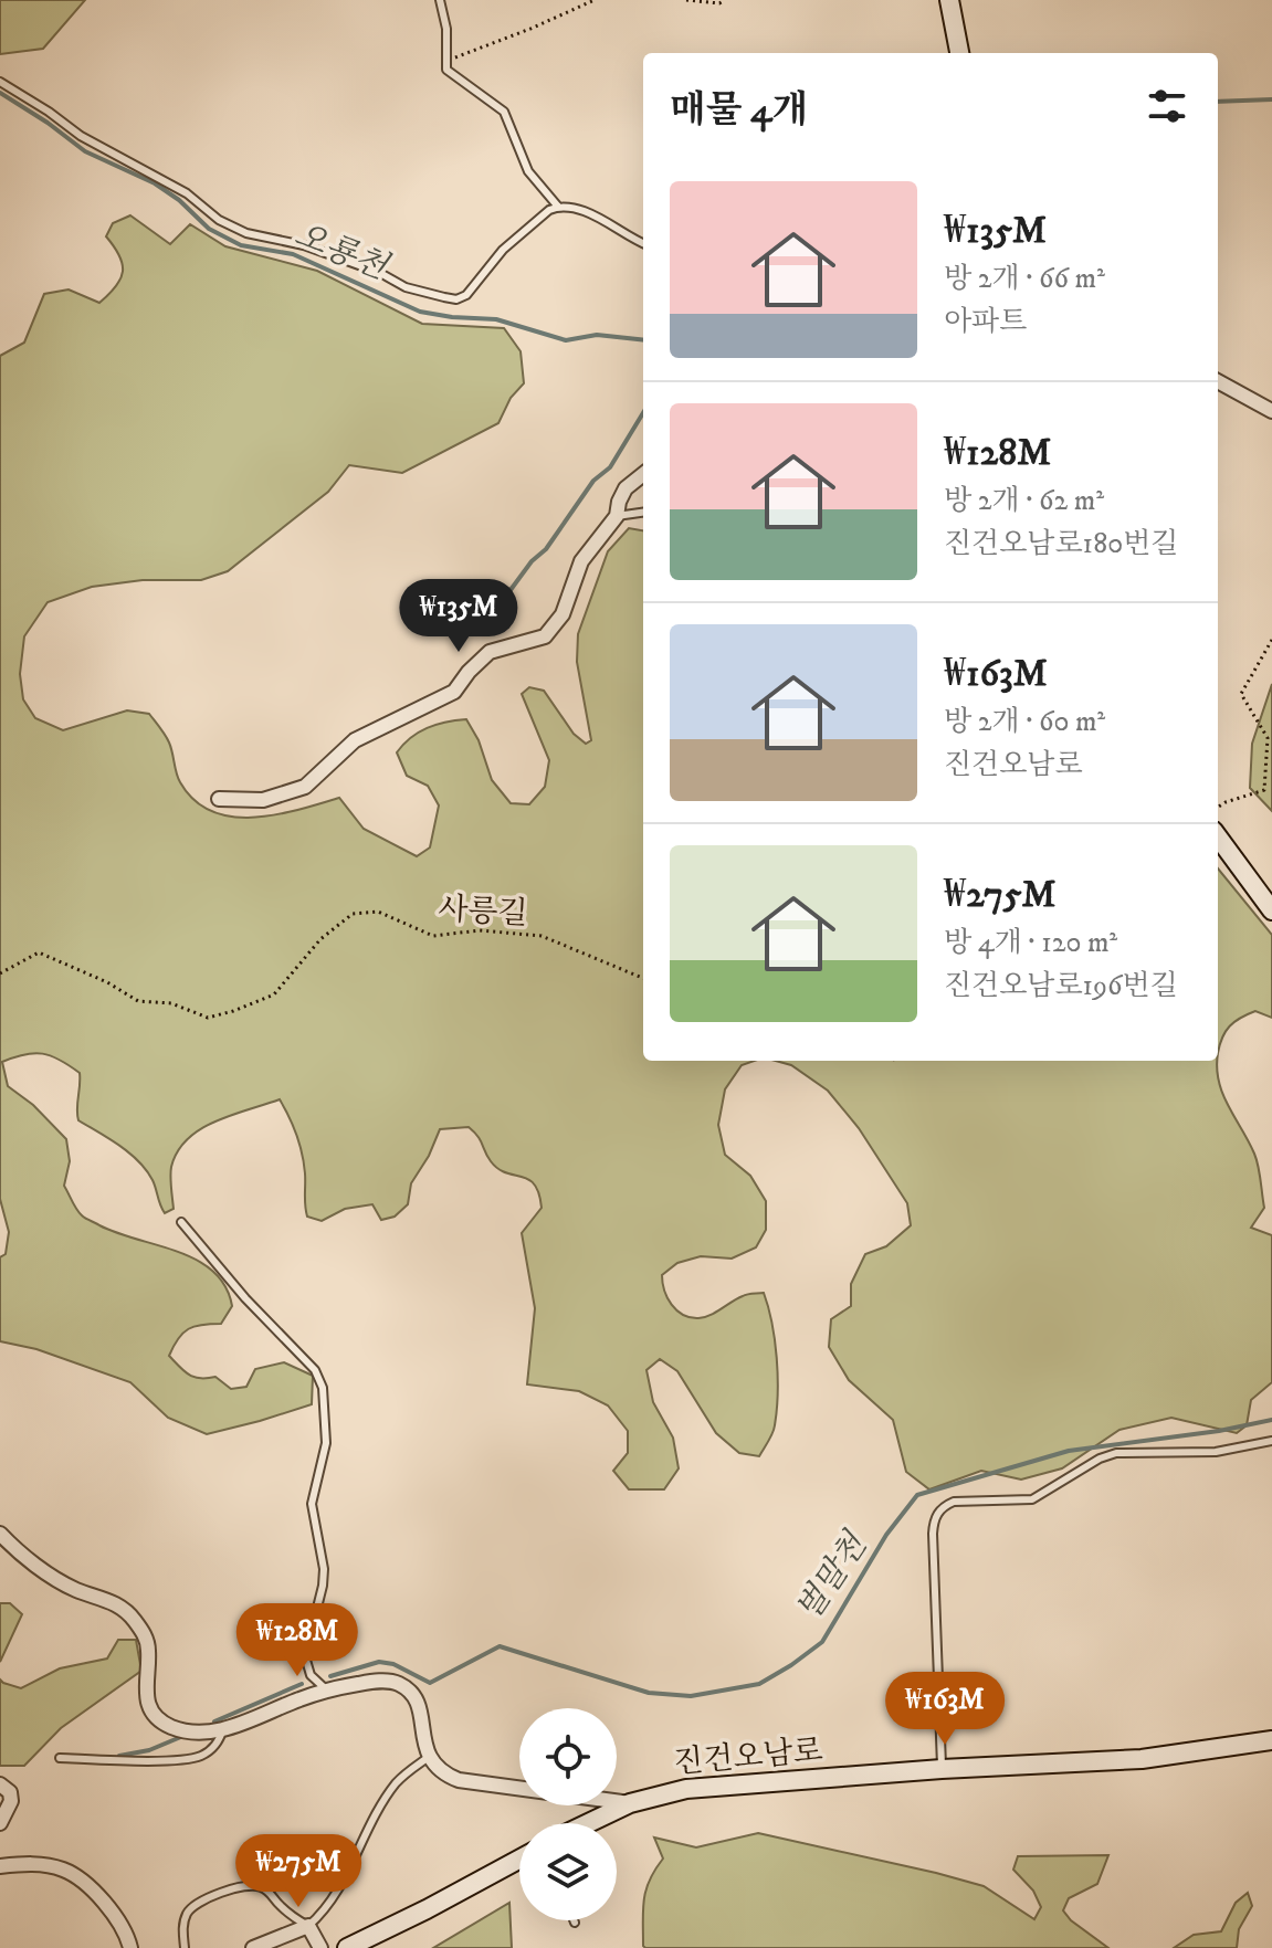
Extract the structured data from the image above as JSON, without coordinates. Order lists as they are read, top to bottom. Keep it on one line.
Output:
{"streets":{"main road":["진건오남로"],"path":["사릉길"]},"water":["오룡천","벌말천"],"page":{"heading":"매물 4개","list":[{"name":"₩135M","note":"방 2개 · 66 m² · 아파트"},{"name":"₩128M","note":"방 2개 · 62 m² · 진건오남로180번길"},{"name":"₩163M","note":"방 2개 · 60 m² · 진건오남로"},{"name":"₩275M","note":"방 4개 · 120 m² · 진건오남로196번길"}],"price":["₩135M","₩128M","₩163M","₩275M"]}}
